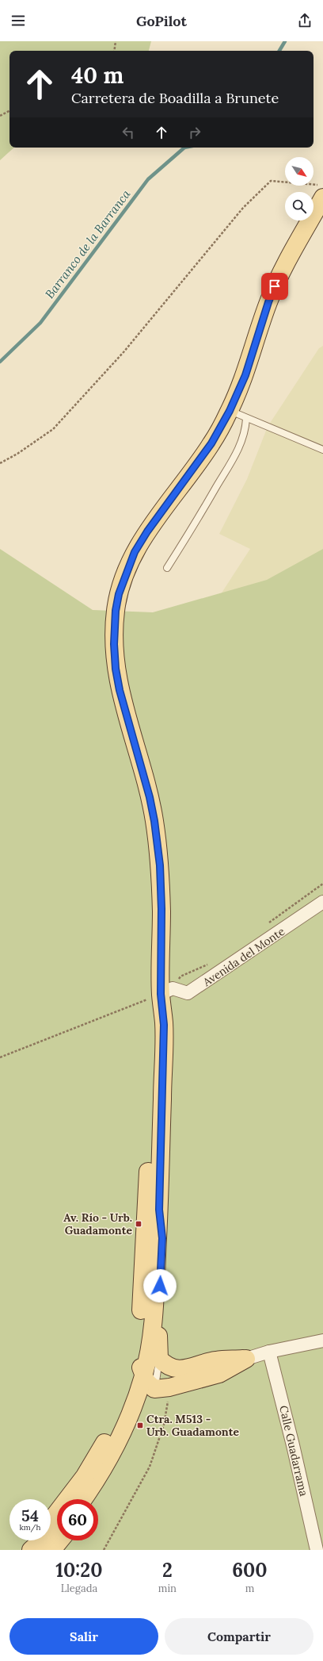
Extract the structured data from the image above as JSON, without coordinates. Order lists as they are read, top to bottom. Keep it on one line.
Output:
{"streets":{"street":["Avenida del Monte","Calle Guadarrama"]},"water":["Barranco de la Barranca"],"places":{"transit":["Av. Río - Urb. Guadamonte","Ctra. M513 - Urb. Guadamonte"]},"north":"bottom right","page":{"header":"GoPilot","turn":["40 m","Carretera de Boadilla a Brunete"],"speed":"54 km/h","limit":"60","eta":["10:20","Llegada","2","min","600","m"],"buttons":["Salir","Compartir"]}}
